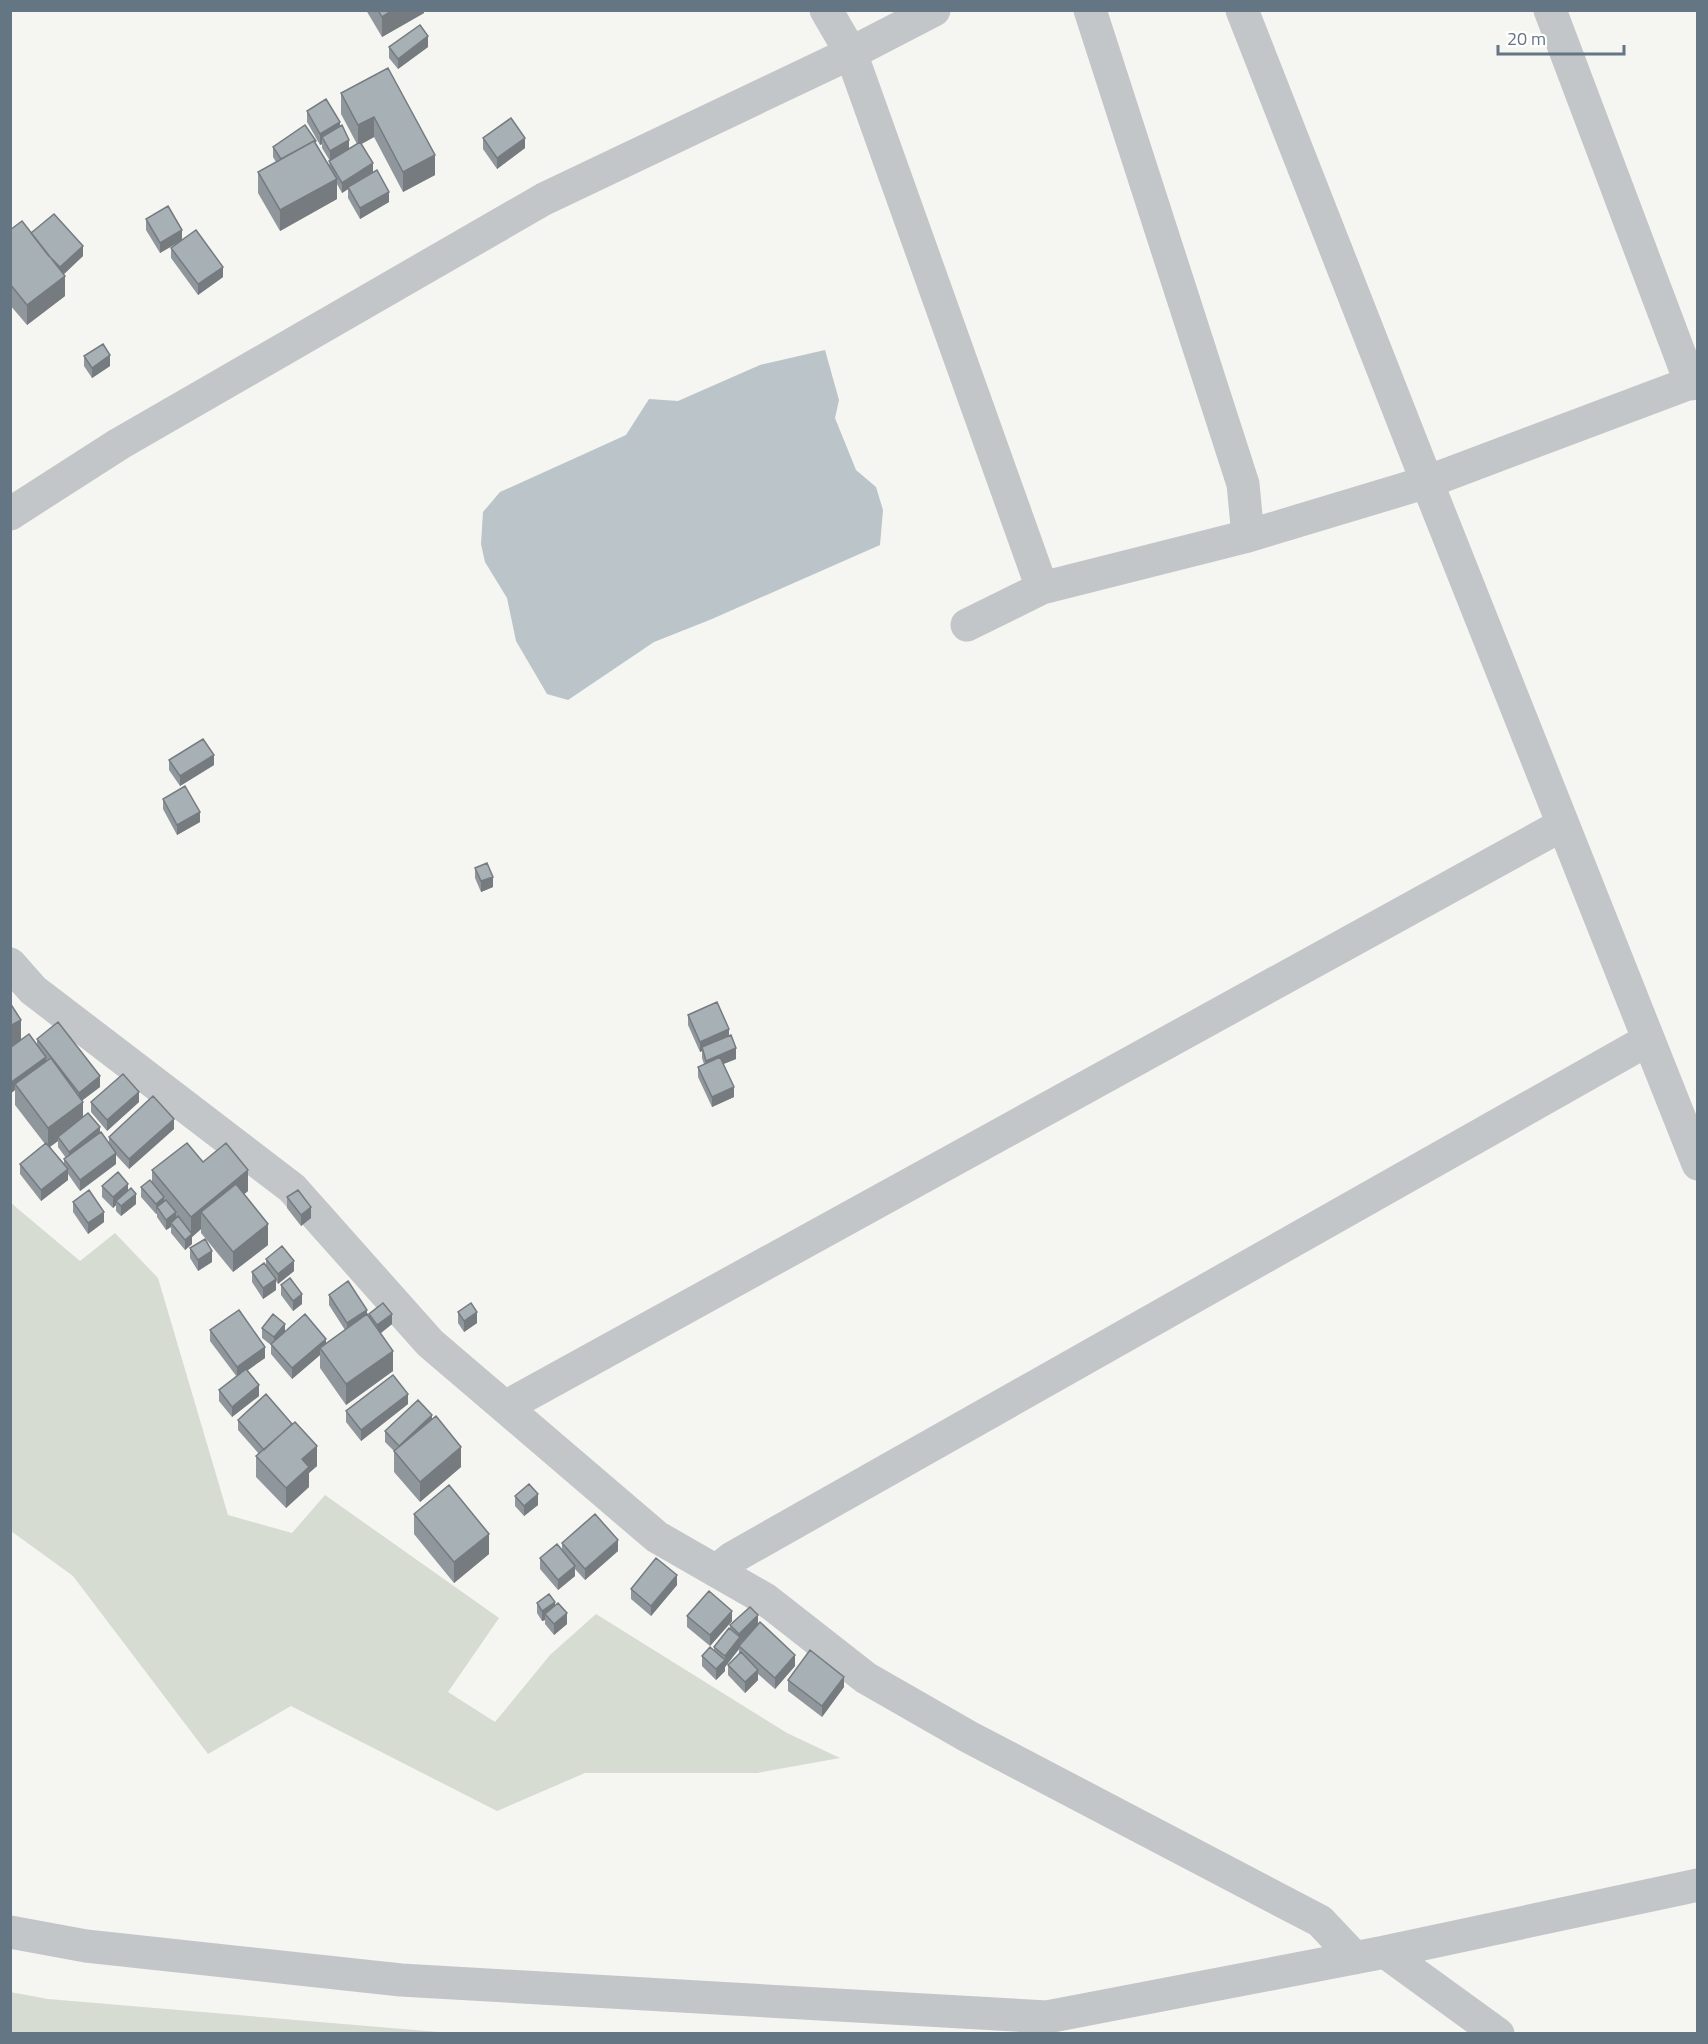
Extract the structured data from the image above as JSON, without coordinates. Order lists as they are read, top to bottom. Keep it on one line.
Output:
{"scale_bar":"20 m"}
